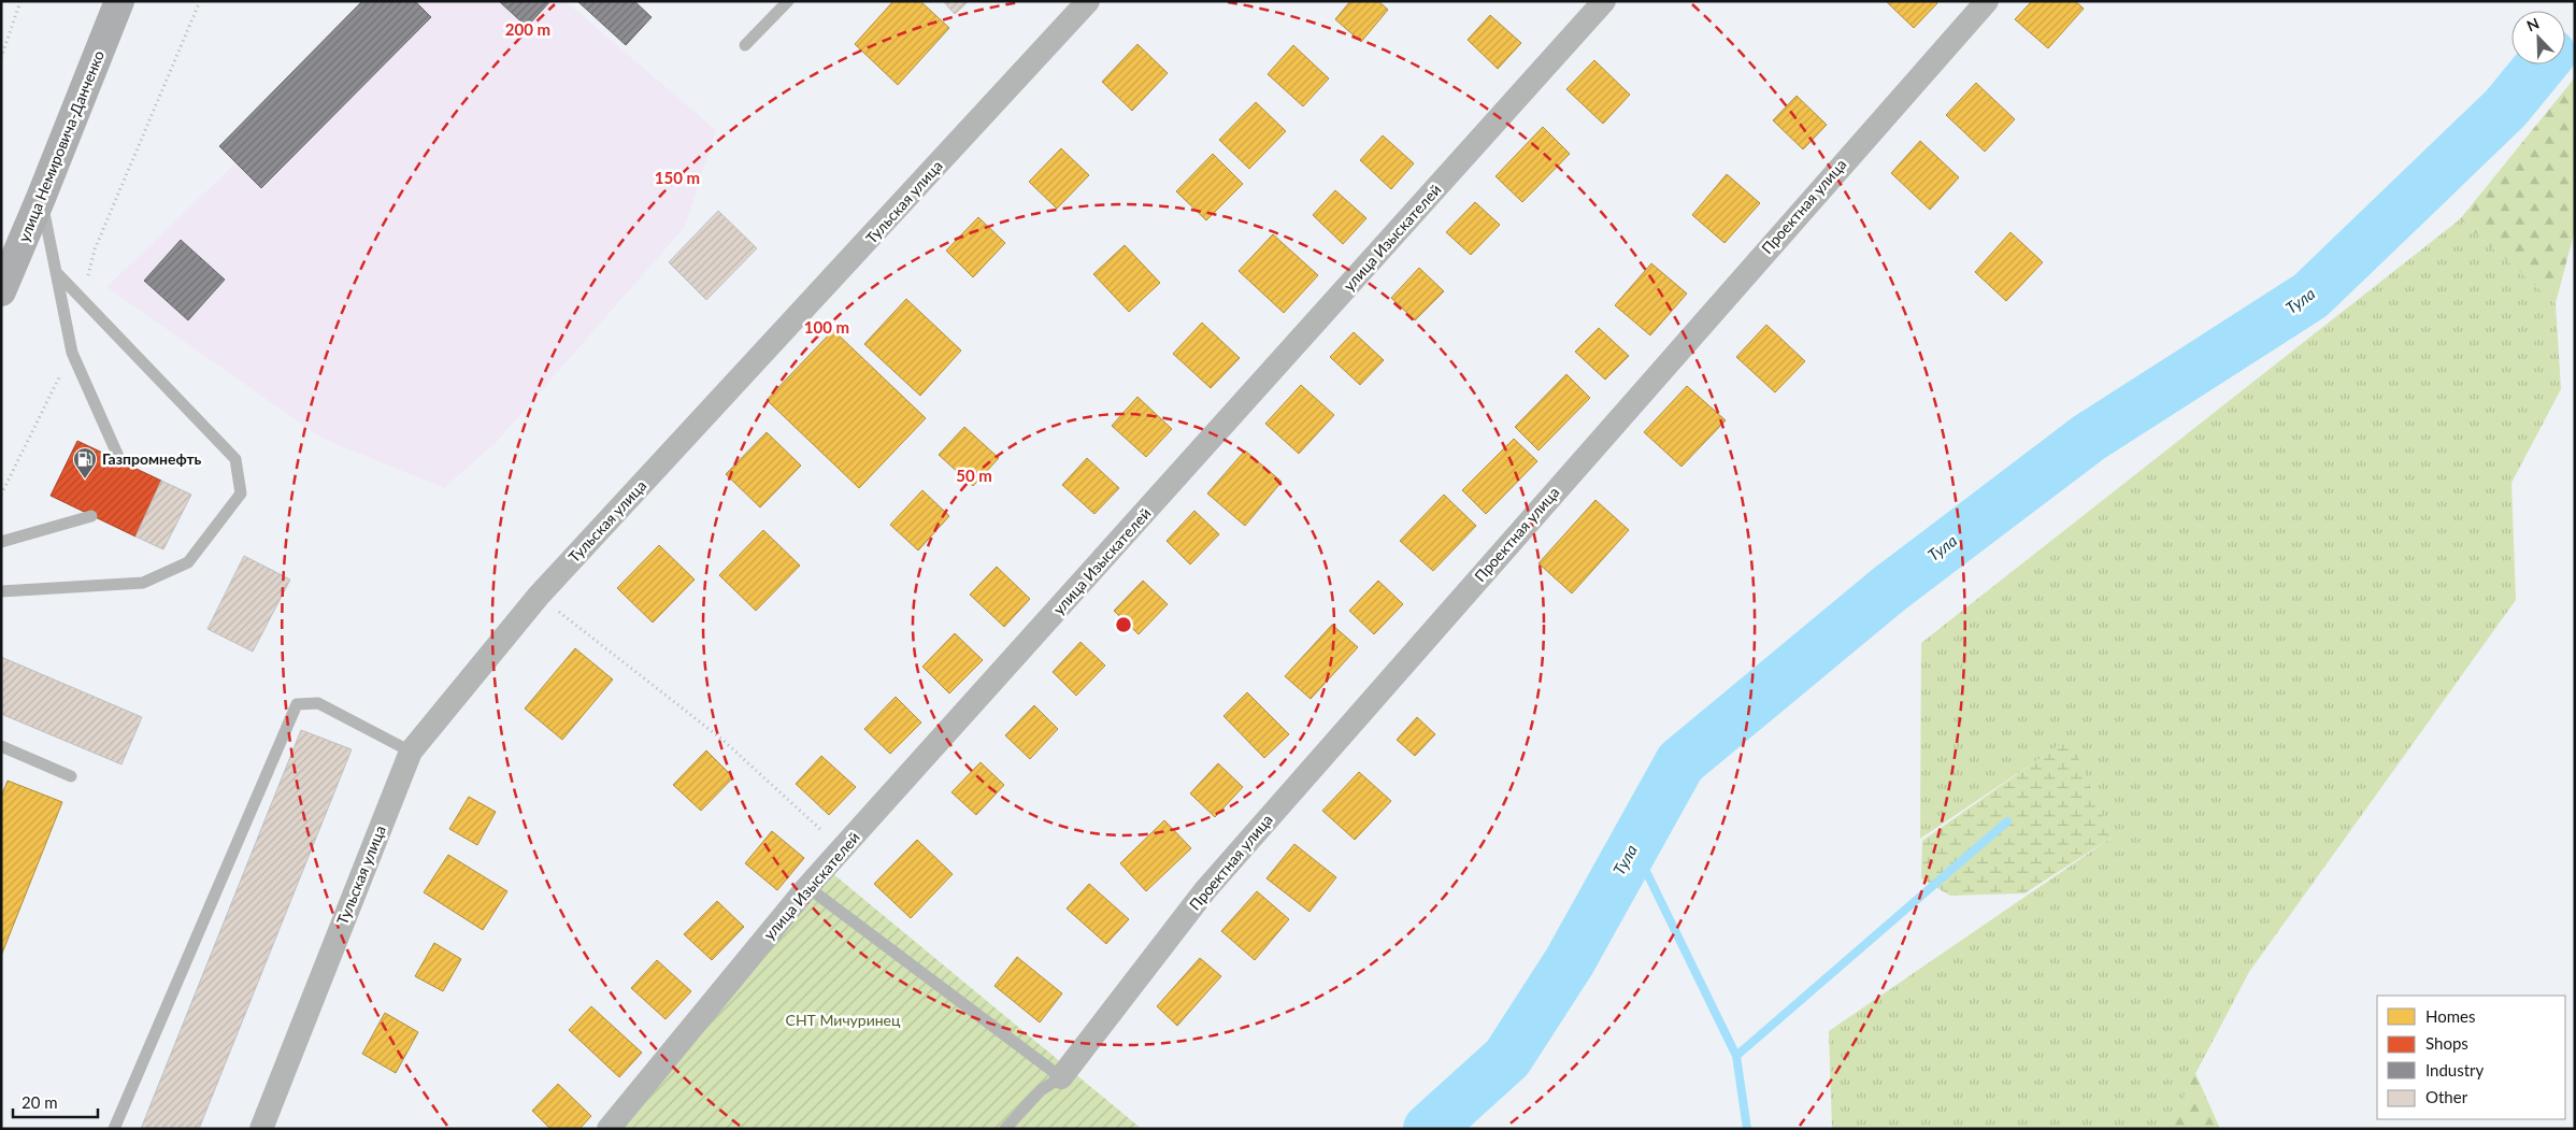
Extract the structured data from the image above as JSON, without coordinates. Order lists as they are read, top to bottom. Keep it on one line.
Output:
{"streets":{"main road":["улица Немировича-Данченко"],"street":["Тульская улица","Проектная улица","улица Изыскателей"]},"water":["Тула"],"parks":["СНТ Мичуринец"],"places":{"fuel station":["Газпромнефть"]},"legend":["Homes","Shops","Industry","Other"],"scale_bar":"20 m","north":"top left","rings":["200 m","150 m","100 m","50 m"]}
